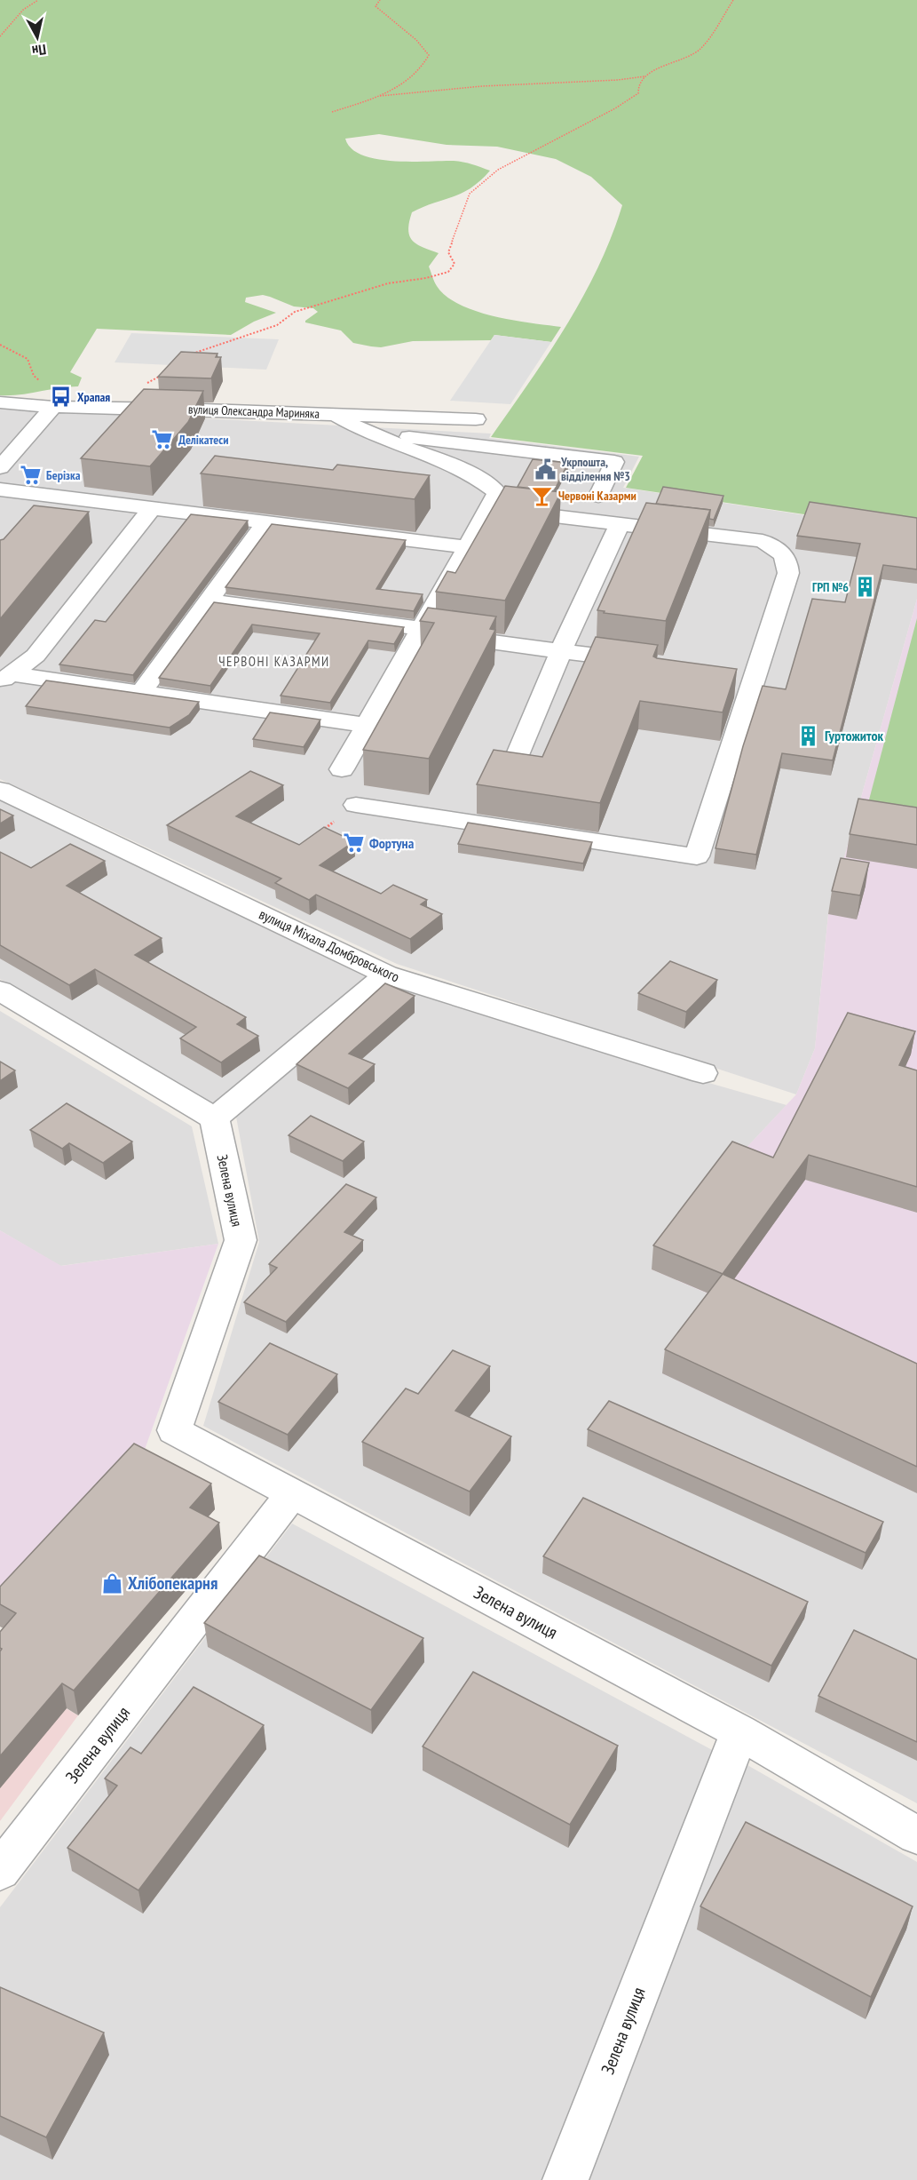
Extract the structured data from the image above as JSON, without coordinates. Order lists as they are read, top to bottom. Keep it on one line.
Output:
{"streets":{"street":["вулиця Олександра Мариняка","вулиця Міхала Домбровського","Зелена вулиця"]},"districts":["ЧЕРВОНІ КАЗАРМИ"],"places":{"bus stop":["Храпая"],"supermarket":["Делікатеси","Берізка","Фортуна"],"public building":["Укрпошта, відділення №3"],"bar":["Червоні Казарми"],"building":["ГРП №6","Гуртожиток"],"shop":["Хлібопекарня"]},"north":"bottom"}
